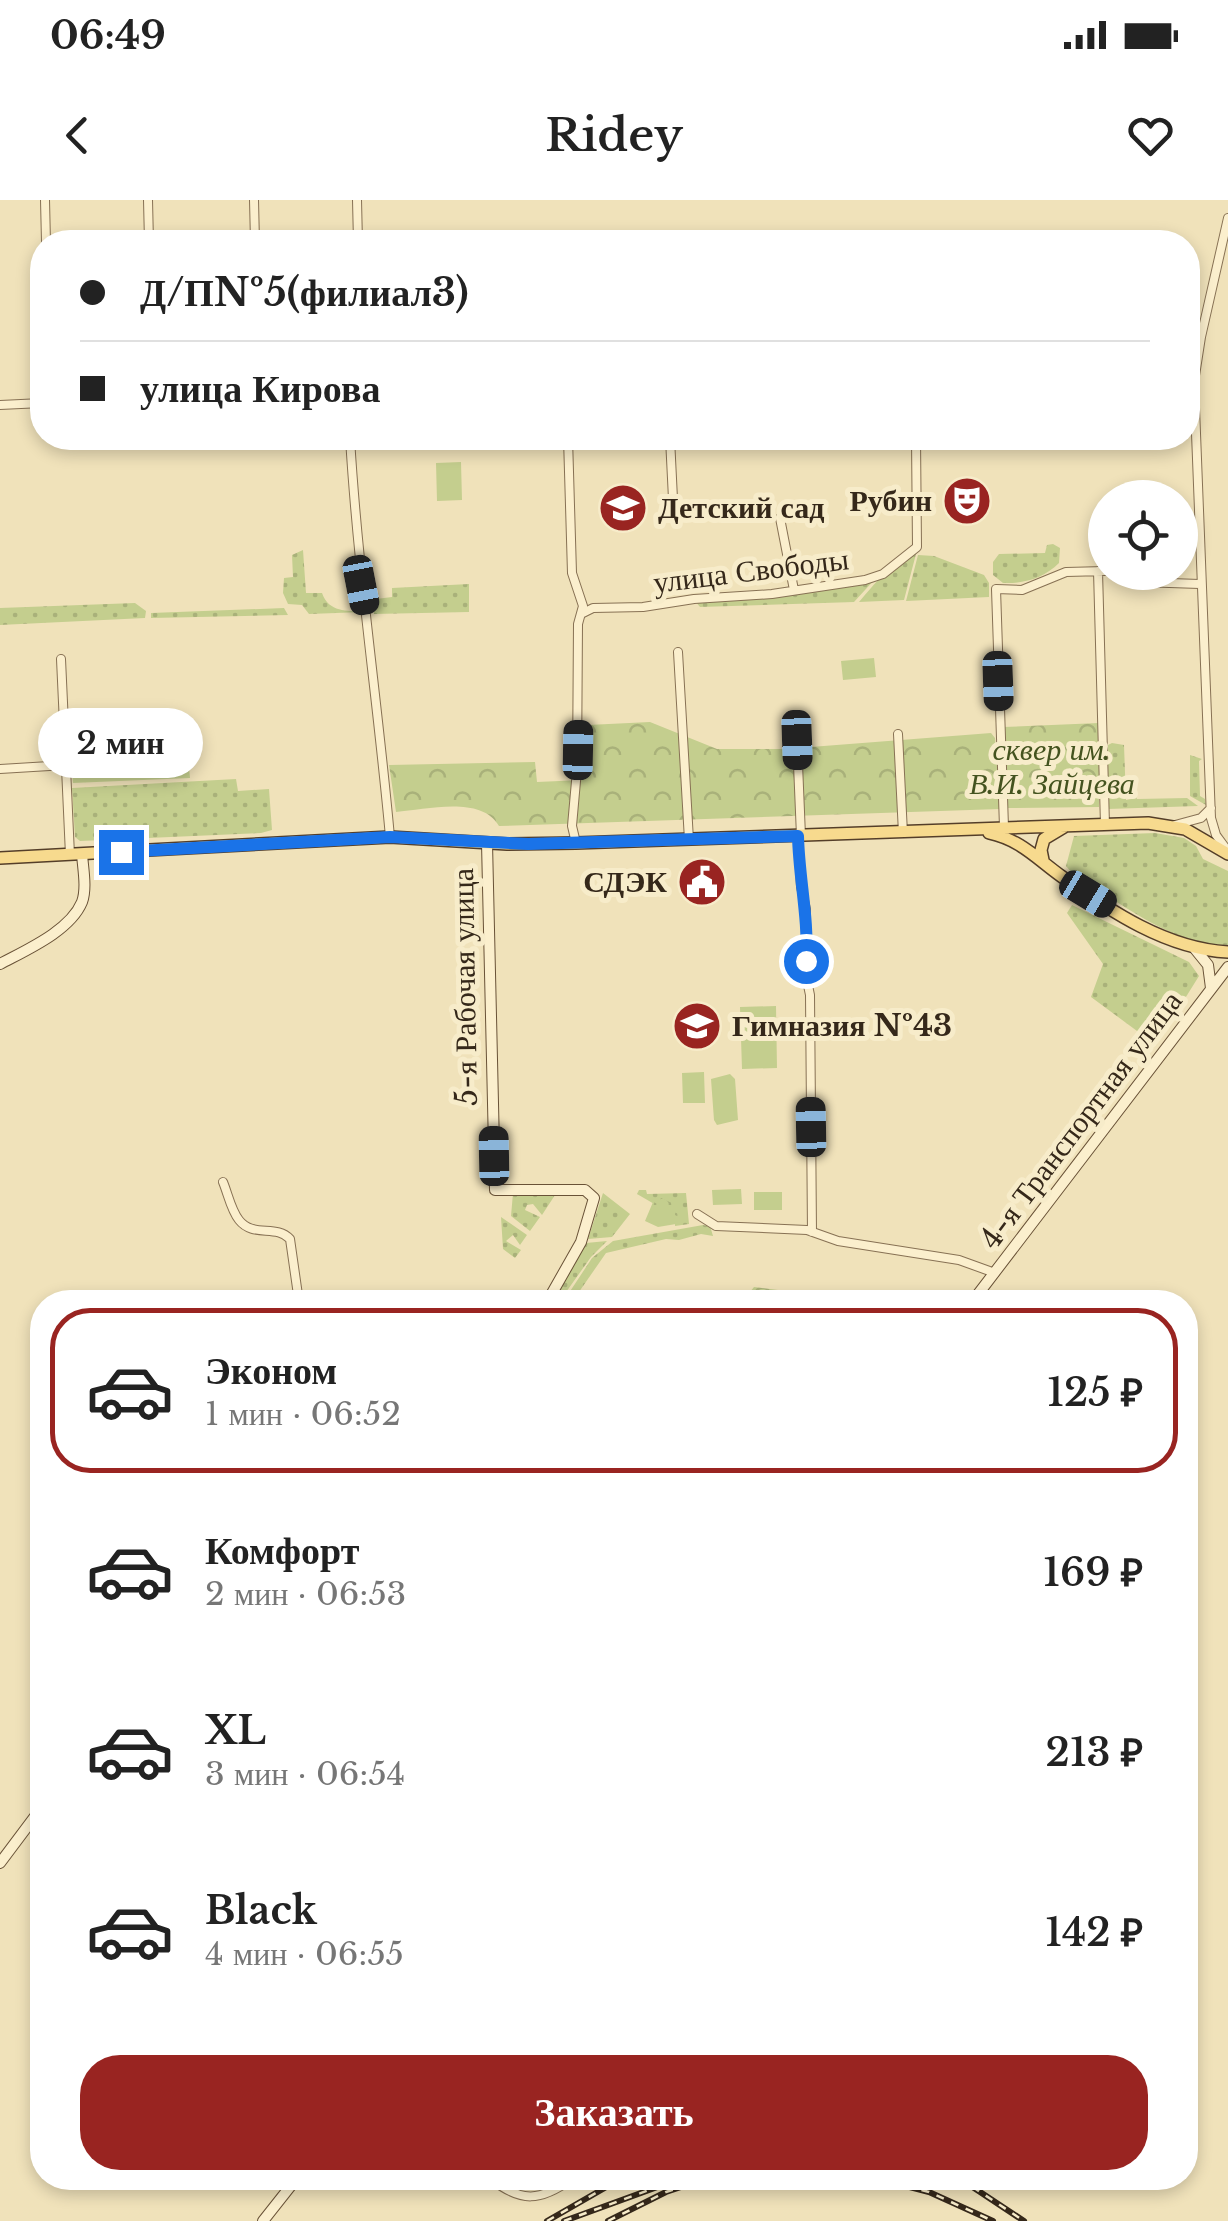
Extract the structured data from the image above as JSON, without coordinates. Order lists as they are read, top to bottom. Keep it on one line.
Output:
{"streets":{"street":["улица Свободы","5-я Рабочая улица","4-я Транспортная улица"]},"parks":["сквер им. В.И. Зайцева"],"places":{"theatre":["Рубин"],"school or university":["Детский сад","Гимназия №43"],"public building":["СДЭК"]},"page":{"status":"06:49","header":"Ridey","banner":["Д/П№5(филиал3)","улица Кирова"],"bubble":"2 мин","list":[{"name":"Эконом","note":"1 мин · 06:52","value":"125 ₽"},{"name":"Комфорт","note":"2 мин · 06:53","value":"169 ₽"},{"name":"XL","note":"3 мин · 06:54","value":"213 ₽"},{"name":"Black","note":"4 мин · 06:55","value":"142 ₽"}],"buttons":"Заказать"}}
